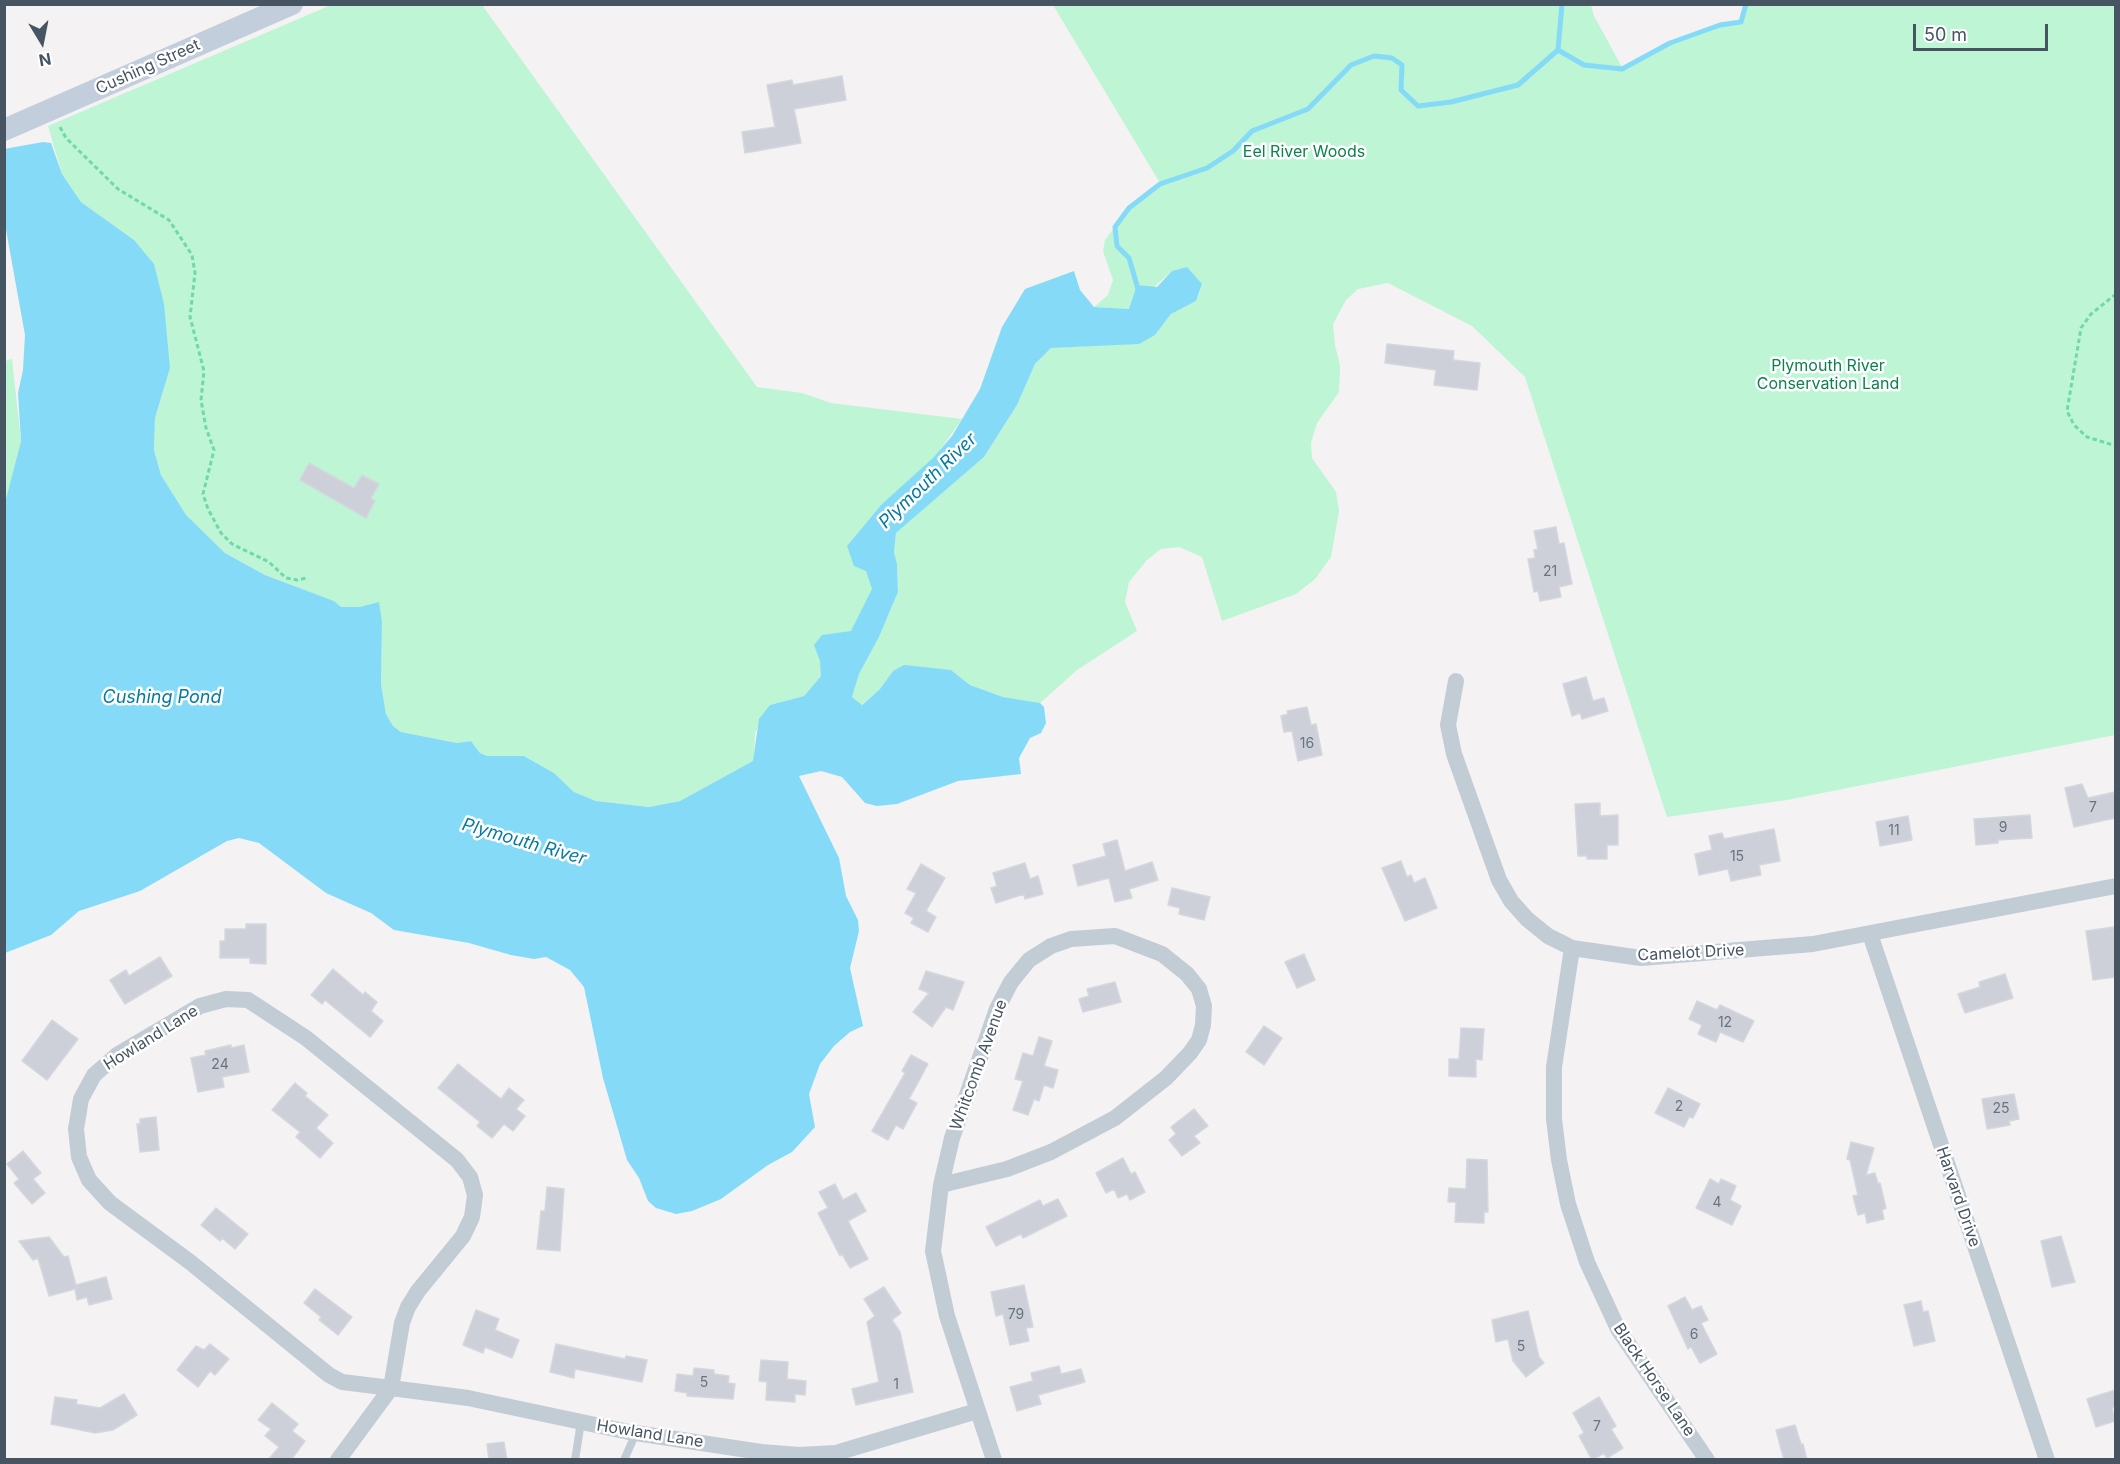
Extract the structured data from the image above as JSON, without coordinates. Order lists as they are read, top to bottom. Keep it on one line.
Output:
{"streets":{"street":["Cushing Street","Camelot Drive","Howland Lane","Whitcomb Avenue","Harvard Drive","Black Horse Lane"]},"crossings":[["Camelot Drive","Harvard Drive"],["Camelot Drive","Black Horse Lane"],["Howland Lane","Whitcomb Avenue"]],"water":["Plymouth River","Cushing Pond"],"parks":["Eel River Woods","Plymouth River Conservation Land"],"house_numbers":["21","16","7","9","11","15","12","24","2","25","4","79","6","5","5","1","7"],"scale_bar":"50 m","north":"bottom"}
